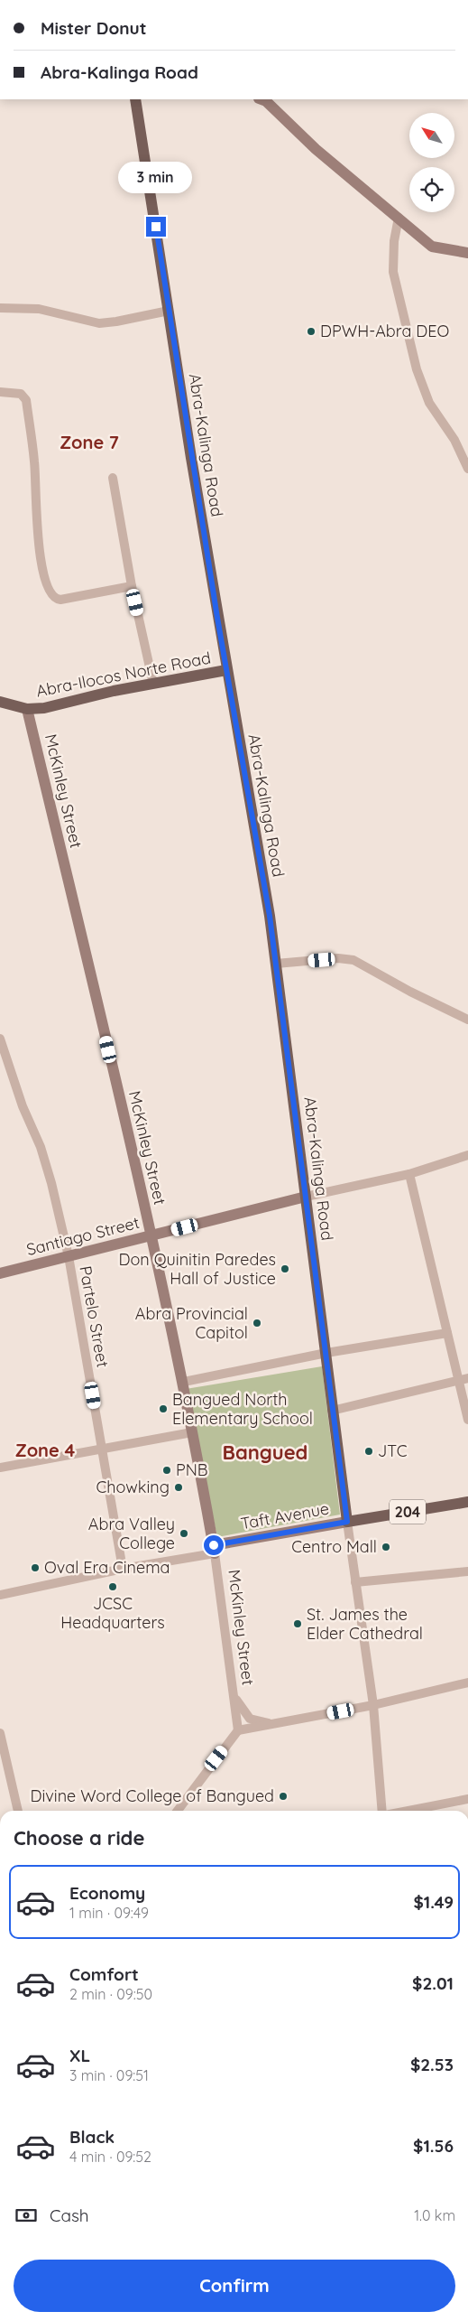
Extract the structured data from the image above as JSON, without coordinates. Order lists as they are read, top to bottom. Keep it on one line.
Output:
{"streets":{"main road":["Abra-Kalinga Road","Abra-Ilocos Norte Road","204","Taft Avenue"],"street":["McKinley Street","Santiago Street","Partelo Street"]},"crossings":[["Abra-Kalinga Road","Abra-Ilocos Norte Road"],["Abra-Kalinga Road","Santiago Street"],["Abra-Kalinga Road","Taft Avenue"],["Abra-Ilocos Norte Road","McKinley Street"],["McKinley Street","Santiago Street"],["McKinley Street","Taft Avenue"],["Santiago Street","Partelo Street"],["Partelo Street","Taft Avenue"]],"districts":["Zone 7","Zone 4","Bangued"],"places":["DPWH-Abra DEO","Don Quinitin Paredes Hall of Justice","Abra Provincial Capitol","Bangued North Elementary School","JTC","PNB","Chowking","Abra Valley College","Centro Mall","Oval Era Cinema","JCSC Headquarters","St. James the Elder Cathedral","Divine Word College of Bangued"],"north":"top left","page":{"banner":["Mister Donut","Abra-Kalinga Road"],"bubble":"3 min","heading":"Choose a ride","list":[{"name":"Economy","note":"1 min · 09:49","value":"$1.49"},{"name":"Comfort","note":"2 min · 09:50","value":"$2.01"},{"name":"XL","note":"3 min · 09:51","value":"$2.53"},{"name":"Black","note":"4 min · 09:52","value":"$1.56"}],"pay":["Cash","1.0 km"],"buttons":"Confirm"}}
